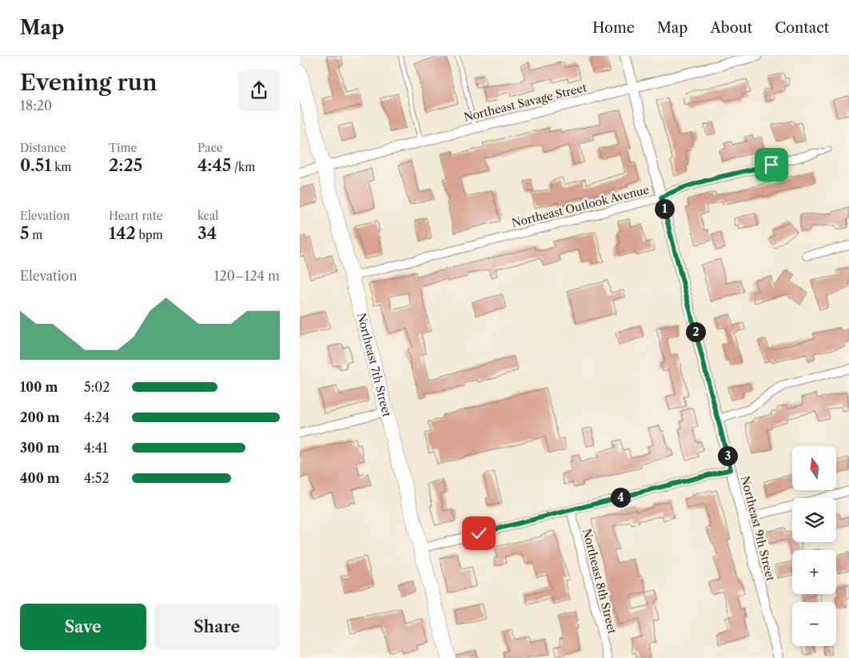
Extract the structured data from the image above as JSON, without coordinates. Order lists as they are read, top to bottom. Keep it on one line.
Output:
{"streets":{"highway":["Northeast 7th Street"],"street":["Northeast Savage Street","Northeast Outlook Avenue","Northeast 9th Street","Northeast 8th Street"]},"crossings":[["Northeast Savage Street","Northeast 7th Street"],["Northeast Savage Street","Northeast 9th Street"],["Northeast Outlook Avenue","Northeast 7th Street"],["Northeast Outlook Avenue","Northeast 9th Street"]],"north":"top","page":{"header":"Map","nav":["Home","Map","About","Contact"],"heading":["Evening run","18:20"],"stats":[["Distance","0.51 km"],["Time","2:25"],["Pace","4:45 /km"],["Elevation","5 m"],["Heart rate","142 bpm"],["kcal","34"]],"pins":["1","2","3","4"],"chart":["Elevation","120–124 m"],"list":[{"name":"100 m","note":"5:02"},{"name":"200 m","note":"4:24"},{"name":"300 m","note":"4:41"},{"name":"400 m","note":"4:52"}],"map_buttons":["+","−"],"buttons":["Save","Share"]}}
